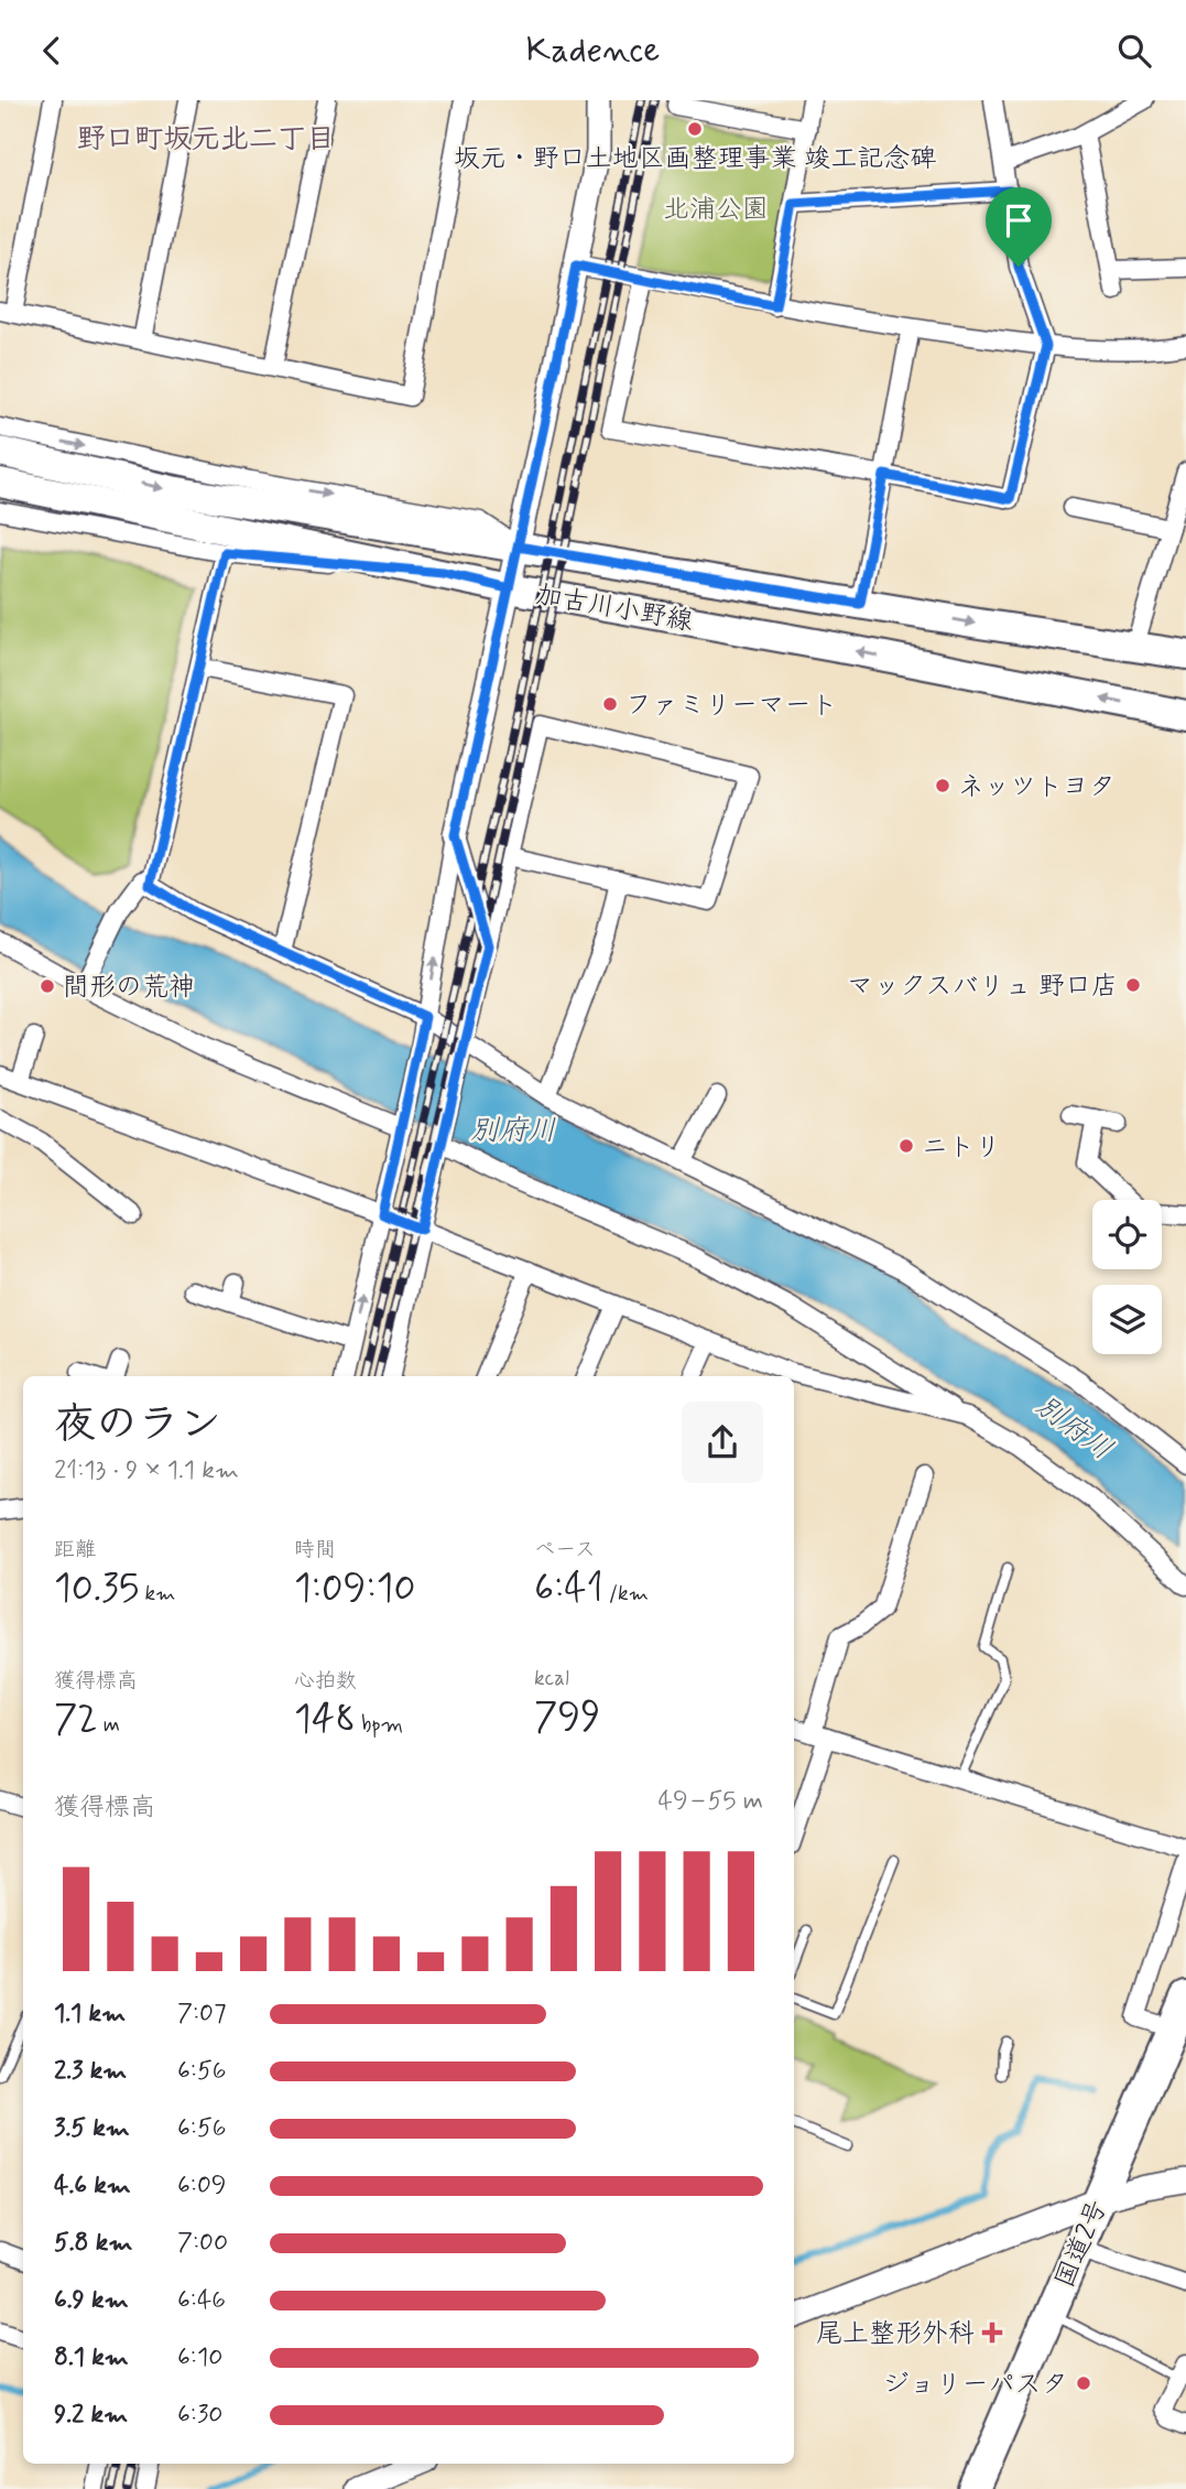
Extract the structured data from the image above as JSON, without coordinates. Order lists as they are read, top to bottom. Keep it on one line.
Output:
{"streets":{"highway":["国道2号"],"main road":["加古川小野線"]},"districts":["野口町坂元北二丁目"],"water":["別府川"],"parks":["北浦公園"],"places":{"other":["坂元・野口土地区画整理事業 竣工記念碑","ファミリーマート","ネッツトヨタ","マックスバリュ 野口店","間形の荒神","ニトリ","ジョリーパスタ"],"health":["尾上整形外科"]},"page":{"header":"Kadence","heading":["夜のラン","21:13 · 9 × 1.1 km"],"stats":[["距離","10.35 km"],["時間","1:09:10"],["ペース","6:41 /km"],["獲得標高","72 m"],["心拍数","148 bpm"],["kcal","799"]],"chart":["獲得標高","49–55 m"],"list":[{"name":"1.1 km","note":"7:07"},{"name":"2.3 km","note":"6:56"},{"name":"3.5 km","note":"6:56"},{"name":"4.6 km","note":"6:09"},{"name":"5.8 km","note":"7:00"},{"name":"6.9 km","note":"6:46"},{"name":"8.1 km","note":"6:10"},{"name":"9.2 km","note":"6:30"}]}}
